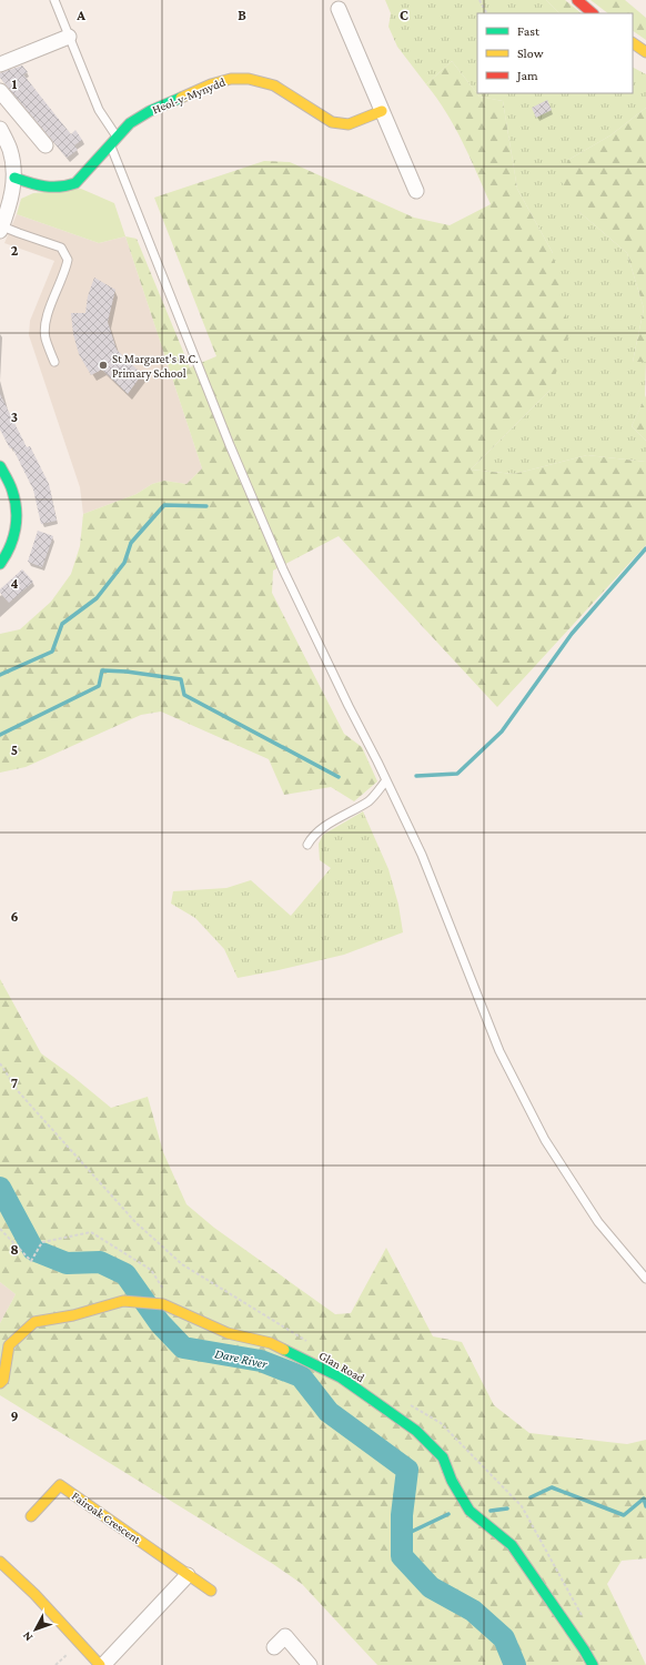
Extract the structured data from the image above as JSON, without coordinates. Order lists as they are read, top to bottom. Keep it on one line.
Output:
{"streets":{"street":["Heol-y-Mynydd","Glan Road","Fairoak Crescent"]},"water":["Dare River"],"places":["St Margaret's R.C. Primary School"],"legend":["Fast","Slow","Jam"],"north":"bottom left","grid":{"columns":["A","B","C"],"rows":["1","2","3","4","5","6","7","8","9"]}}
